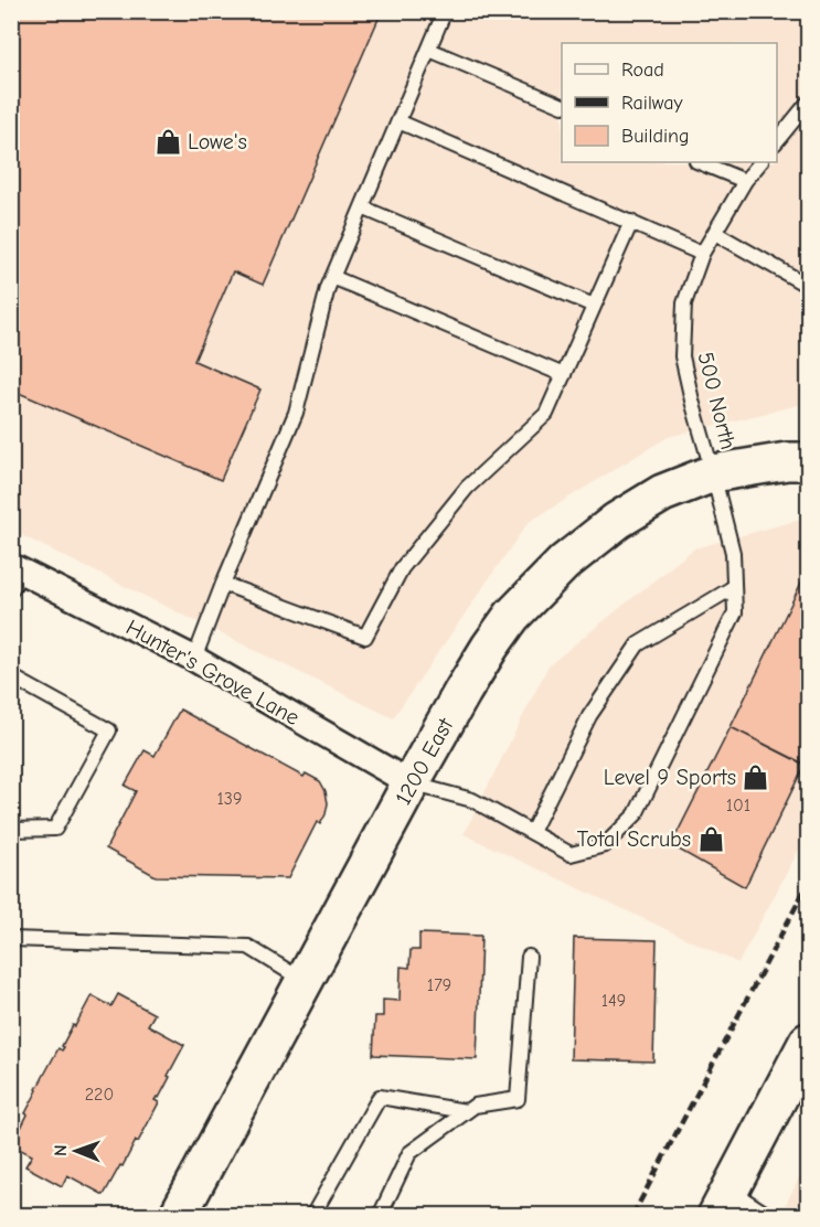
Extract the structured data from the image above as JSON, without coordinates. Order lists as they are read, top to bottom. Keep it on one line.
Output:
{"streets":{"main road":["1200 East"],"street":["Hunter's Grove Lane"],"lane":["500 North"]},"crossings":[["500 North","Hunter's Grove Lane"],["500 North","1200 East"],["Hunter's Grove Lane","1200 East"]],"places":{"shop":["Lowe's","Level 9 Sports","Total Scrubs"]},"house_numbers":["139","101","179","149","220"],"legend":["Road","Railway","Building"],"north":"left"}
